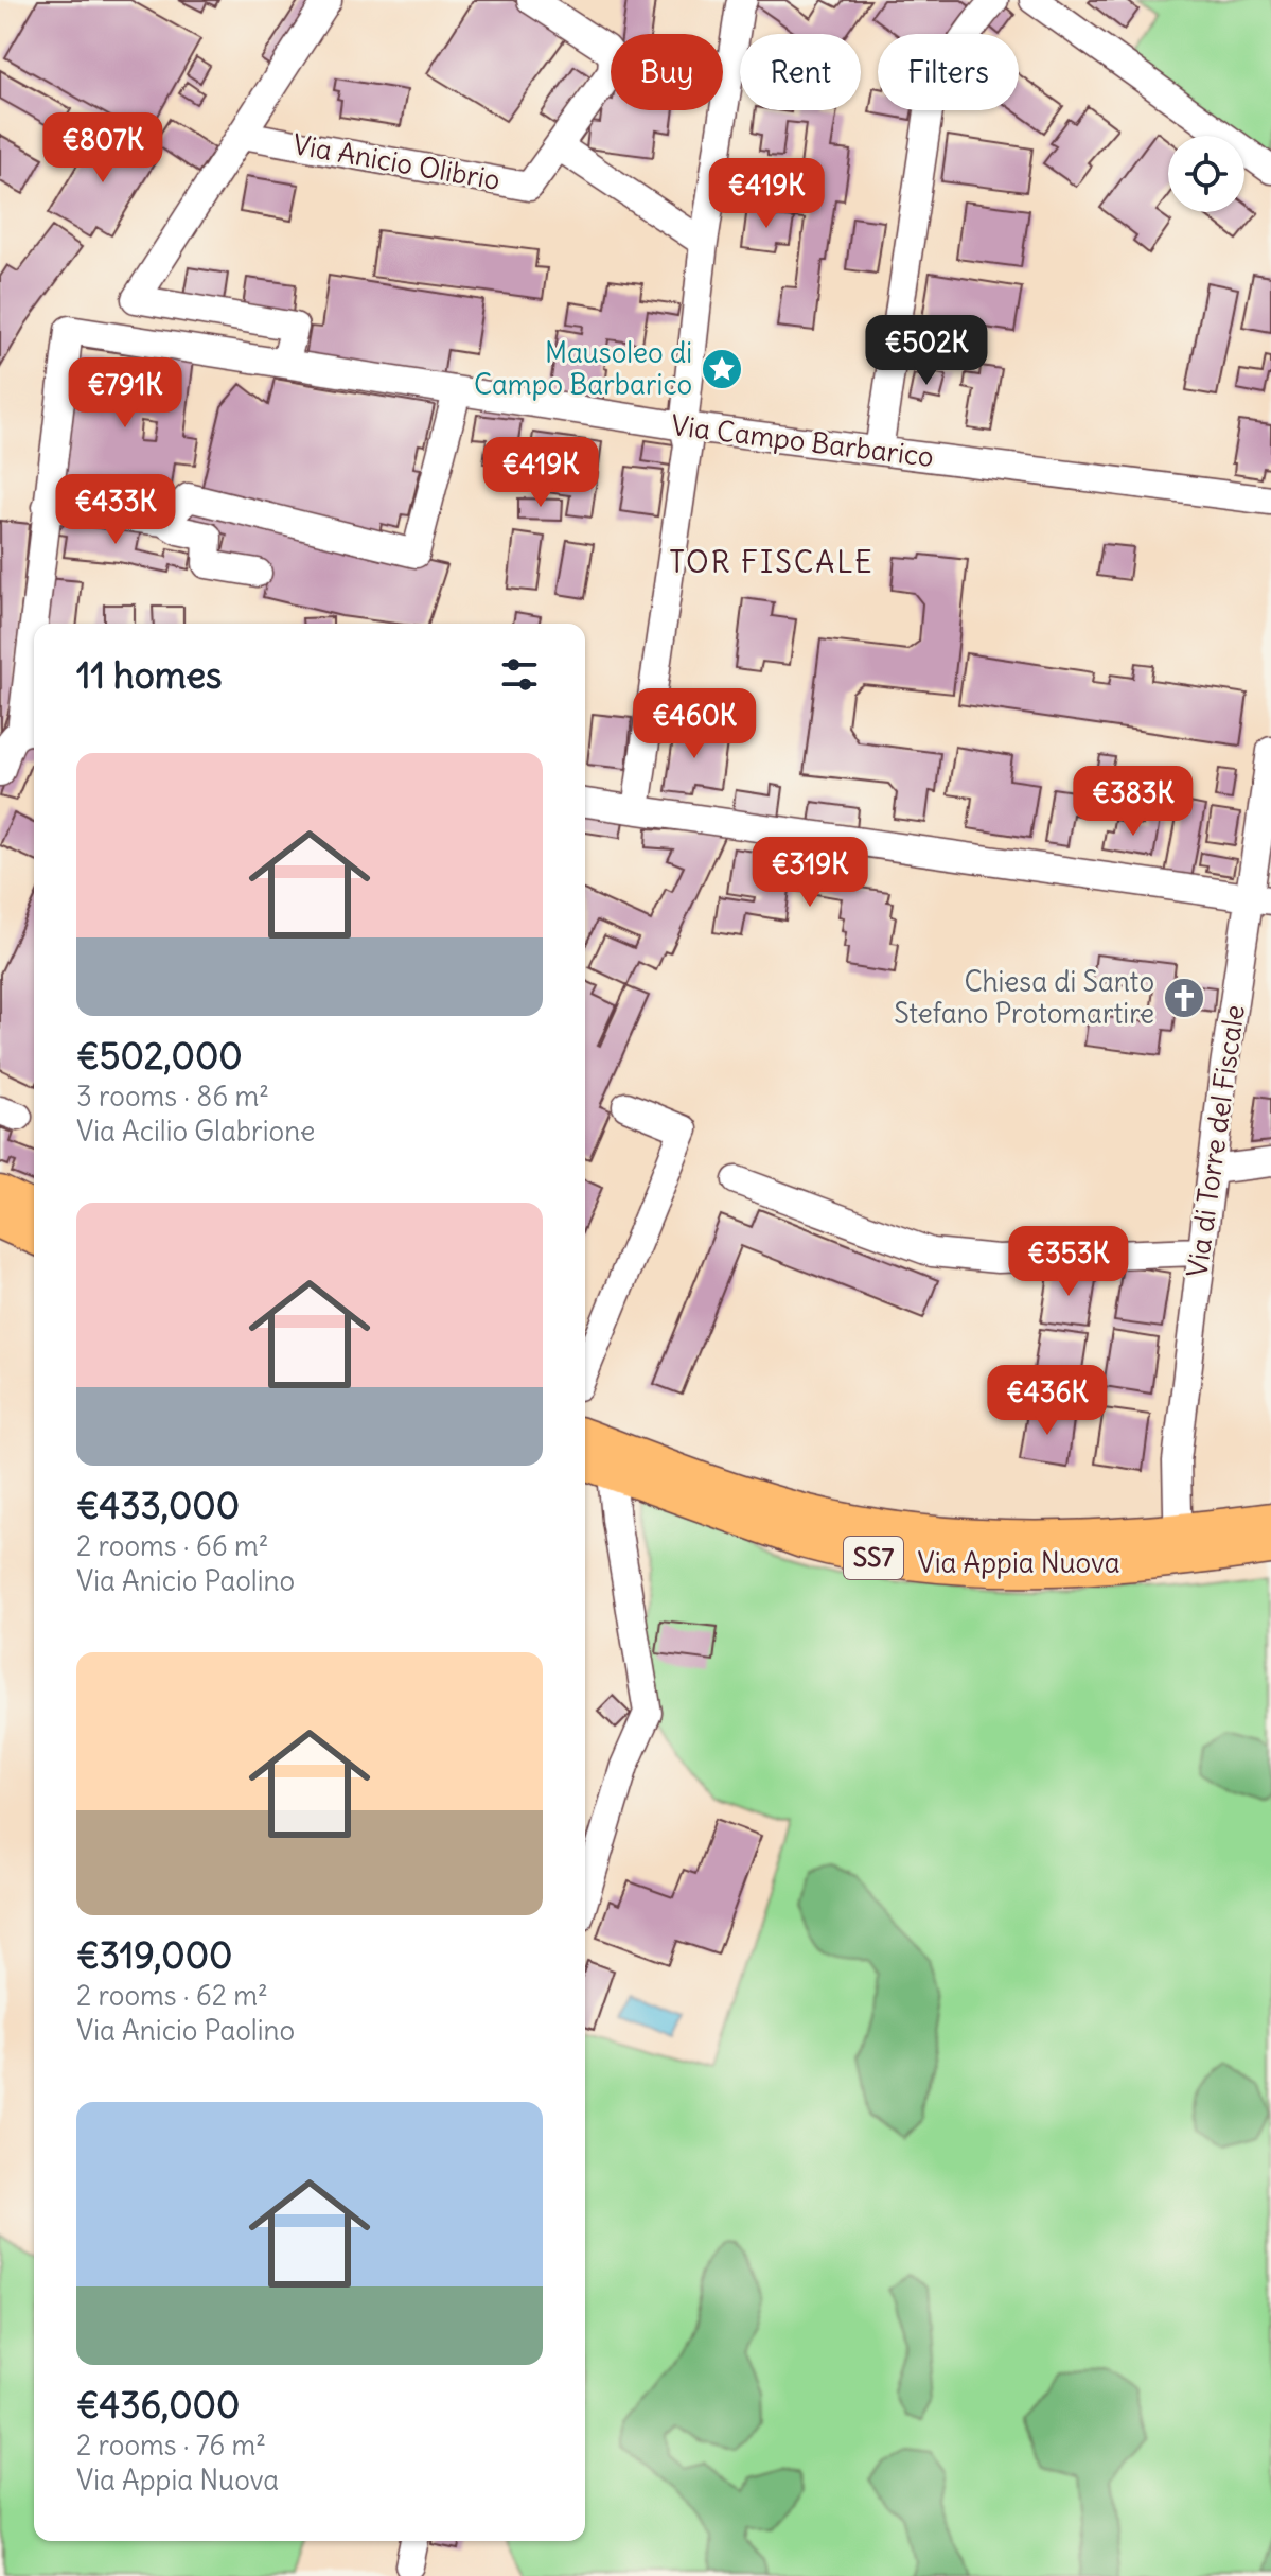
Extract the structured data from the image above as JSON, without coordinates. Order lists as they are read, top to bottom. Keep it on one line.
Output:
{"streets":{"main road":["SS7","Via Appia Nuova"],"street":["Via Anicio Olibrio","Via Campo Barbarico","Via di Torre del Fiscale"]},"crossings":[["Via di Torre del Fiscale","Via Appia Nuova"]],"districts":["TOR FISCALE"],"places":{"place":["Mausoleo di Campo Barbarico"],"church":["Chiesa di Santo Stefano Protomartire"]},"page":{"chip":["Buy","Rent","Filters"],"price":["€807K","€419K","€502K","€791K","€419K","€433K","€460K","€383K","€319K","€353K","€436K"],"heading":"11 homes","list":[{"name":"€502,000","note":"3 rooms · 86 m² · Via Acilio Glabrione"},{"name":"€433,000","note":"2 rooms · 66 m² · Via Anicio Paolino"},{"name":"€319,000","note":"2 rooms · 62 m² · Via Anicio Paolino"},{"name":"€436,000","note":"2 rooms · 76 m² · Via Appia Nuova"}]}}
